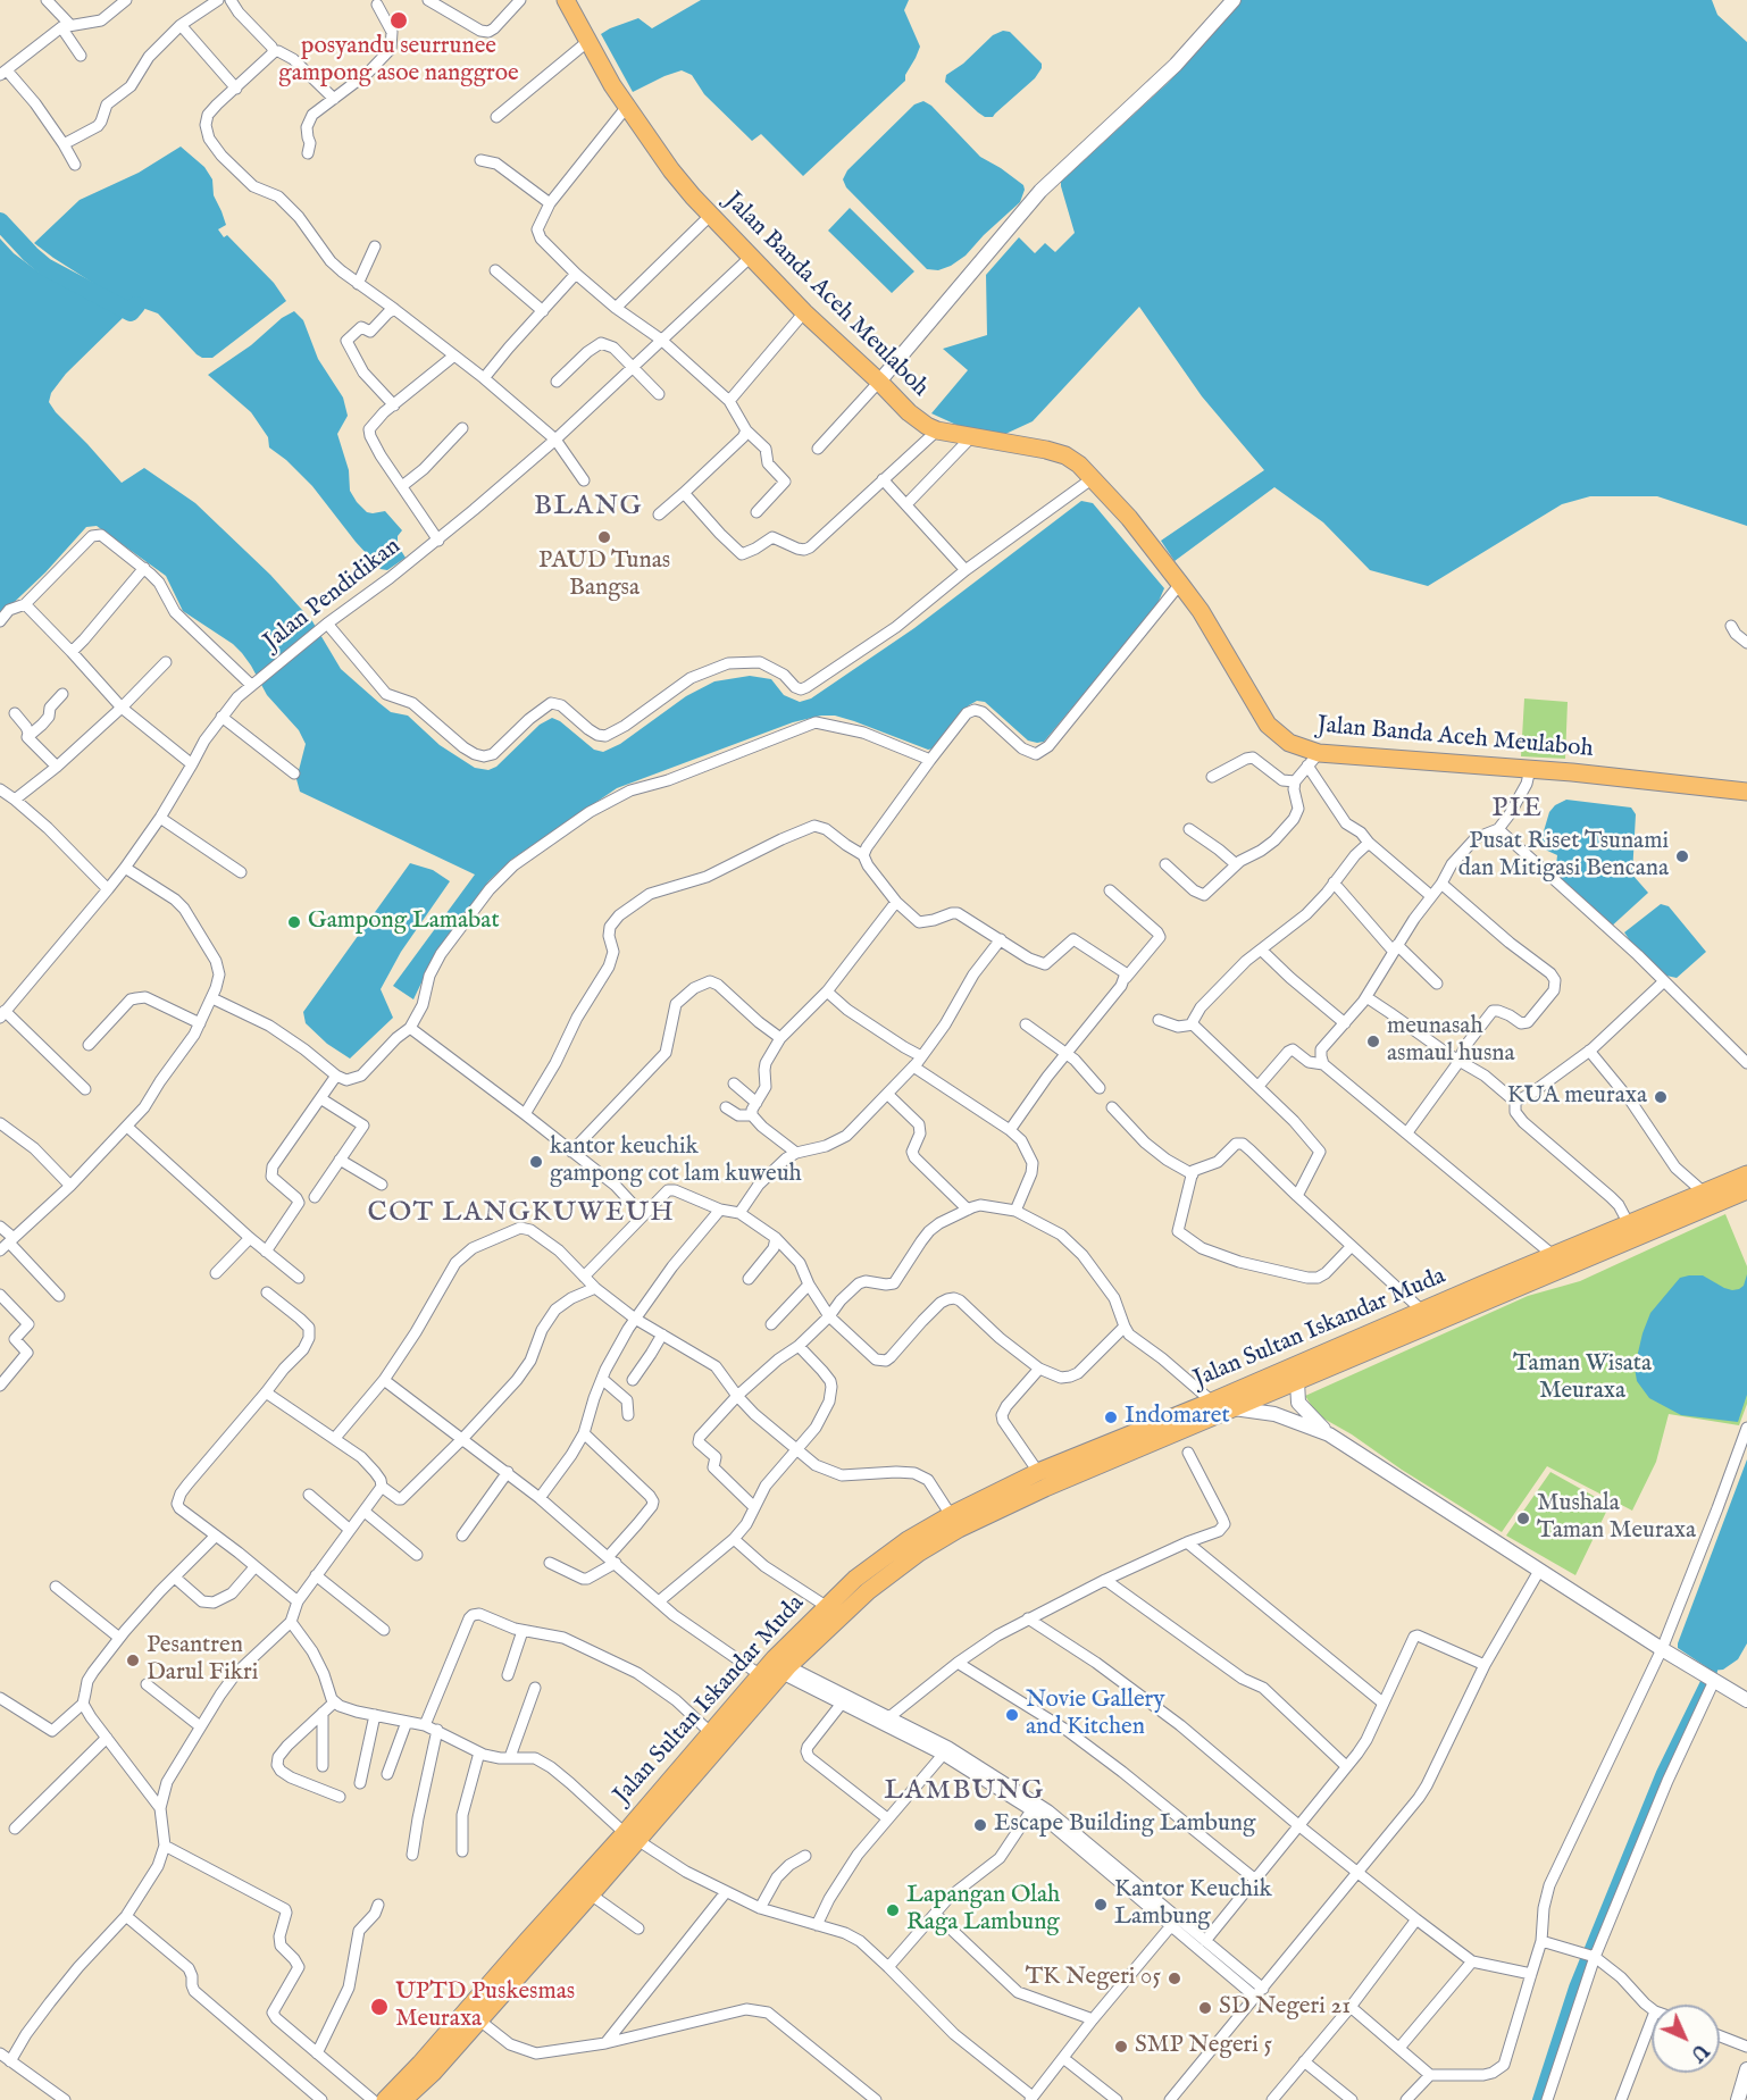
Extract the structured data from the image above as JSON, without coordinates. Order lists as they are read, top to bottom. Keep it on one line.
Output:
{"streets":{"highway":["Jalan Banda Aceh Meulaboh","Jalan Sultan Iskandar Muda"],"street":["Jalan Pendidikan"]},"crossings":[["Jalan Banda Aceh Meulaboh","Jalan Pendidikan"]],"districts":["BLANG","PIE","COT LANGKUWEUH","LAMBUNG"],"parks":["Taman Wisata Meuraxa"],"places":["posyandu seurrunee gampong asoe nanggroe","PAUD Tunas Bangsa","Pusat Riset Tsunami dan Mitigasi Bencana","Gampong Lamabat","meunasah asmaul husna","KUA meuraxa","kantor keuchik gampong cot lam kuweuh","Indomaret","Mushala Taman Meuraxa","Pesantren Darul Fikri","Novie Gallery and Kitchen","Escape Building Lambung","Kantor Keuchik Lambung","Lapangan Olah Raga Lambung","TK Negeri 05","UPTD Puskesmas Meuraxa","SD Negeri 21","SMP Negeri 5"],"north":"bottom right"}
